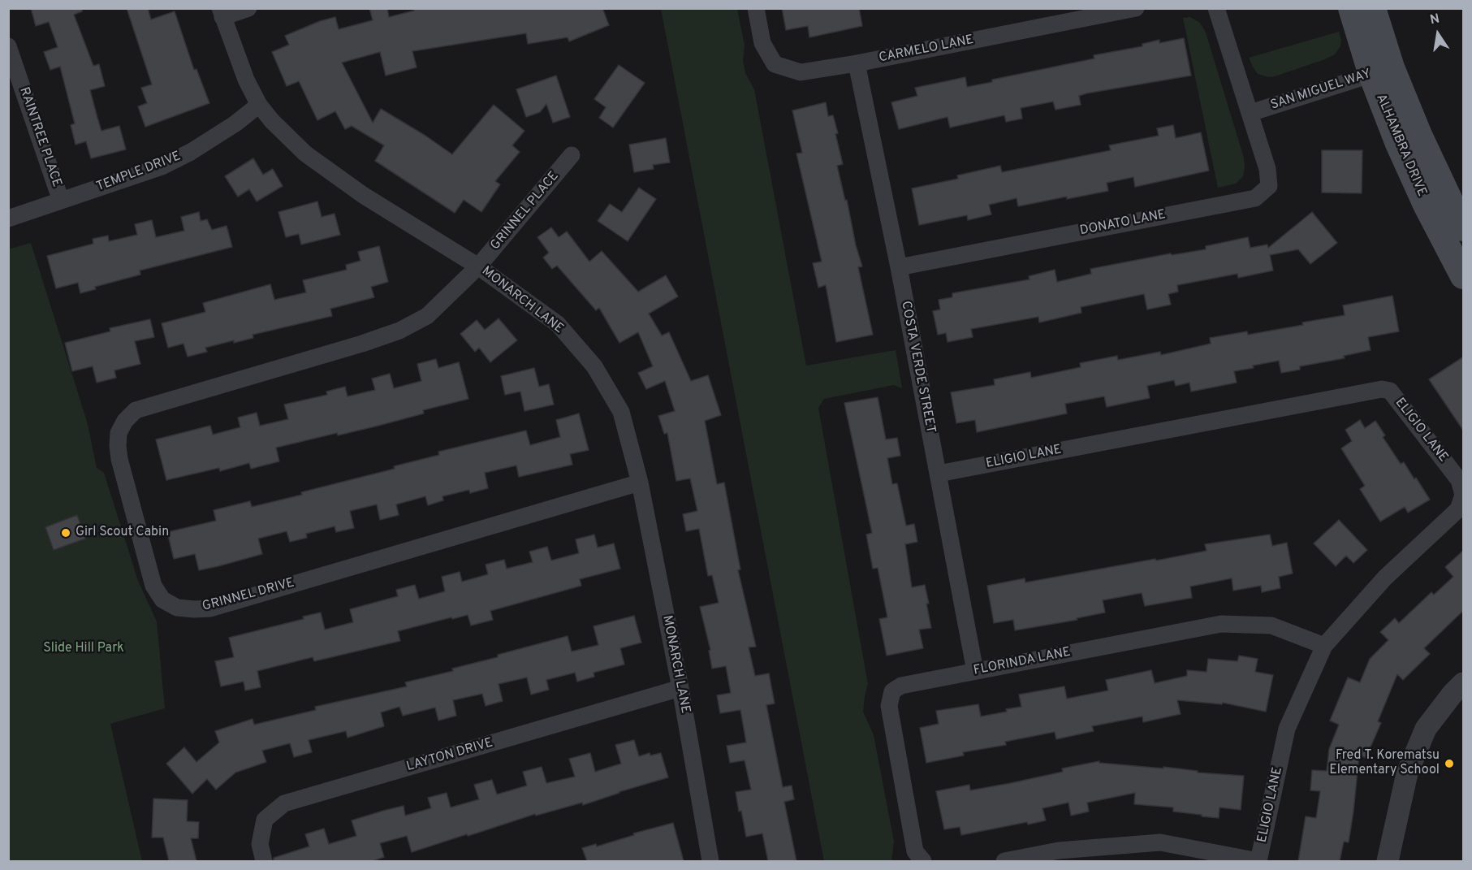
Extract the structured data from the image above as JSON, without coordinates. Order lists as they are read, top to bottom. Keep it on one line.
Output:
{"streets":{"main road":["ALHAMBRA DRIVE"],"street":["CARMELO LANE","SAN MIGUEL WAY","RAINTREE PLACE","TEMPLE DRIVE","GRINNEL PLACE","DONATO LANE","MONARCH LANE","COSTA VERDE STREET","ELIGIO LANE","GRINNEL DRIVE","FLORINDA LANE","LAYTON DRIVE"]},"crossings":[["CARMELO LANE","COSTA VERDE STREET"],["SAN MIGUEL WAY","ALHAMBRA DRIVE"],["SAN MIGUEL WAY","DONATO LANE"],["RAINTREE PLACE","TEMPLE DRIVE"],["TEMPLE DRIVE","MONARCH LANE"],["GRINNEL PLACE","MONARCH LANE"],["GRINNEL PLACE","GRINNEL DRIVE"],["DONATO LANE","COSTA VERDE STREET"],["MONARCH LANE","GRINNEL DRIVE"],["MONARCH LANE","LAYTON DRIVE"],["COSTA VERDE STREET","ELIGIO LANE"],["COSTA VERDE STREET","FLORINDA LANE"],["ELIGIO LANE","FLORINDA LANE"]],"parks":["Slide Hill Park"],"places":["Girl Scout Cabin","Fred T. Korematsu Elementary School"],"north":"top"}
